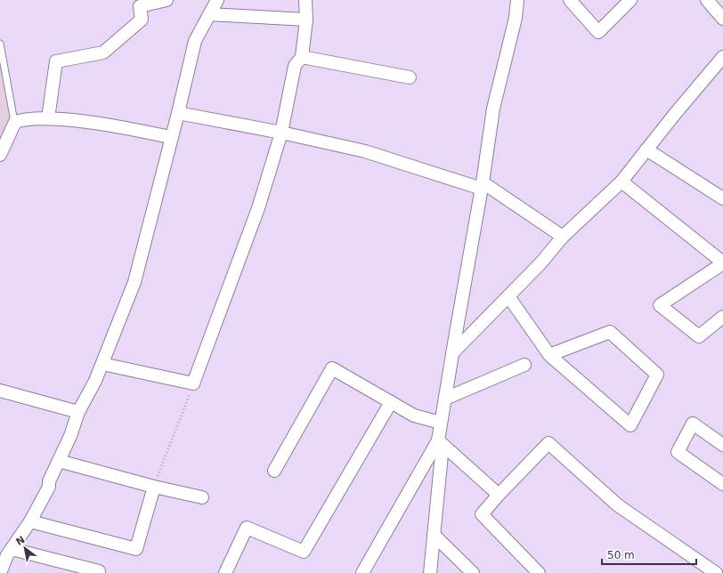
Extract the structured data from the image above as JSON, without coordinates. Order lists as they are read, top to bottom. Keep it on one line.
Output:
{"scale_bar":"50 m","north":"top left"}
